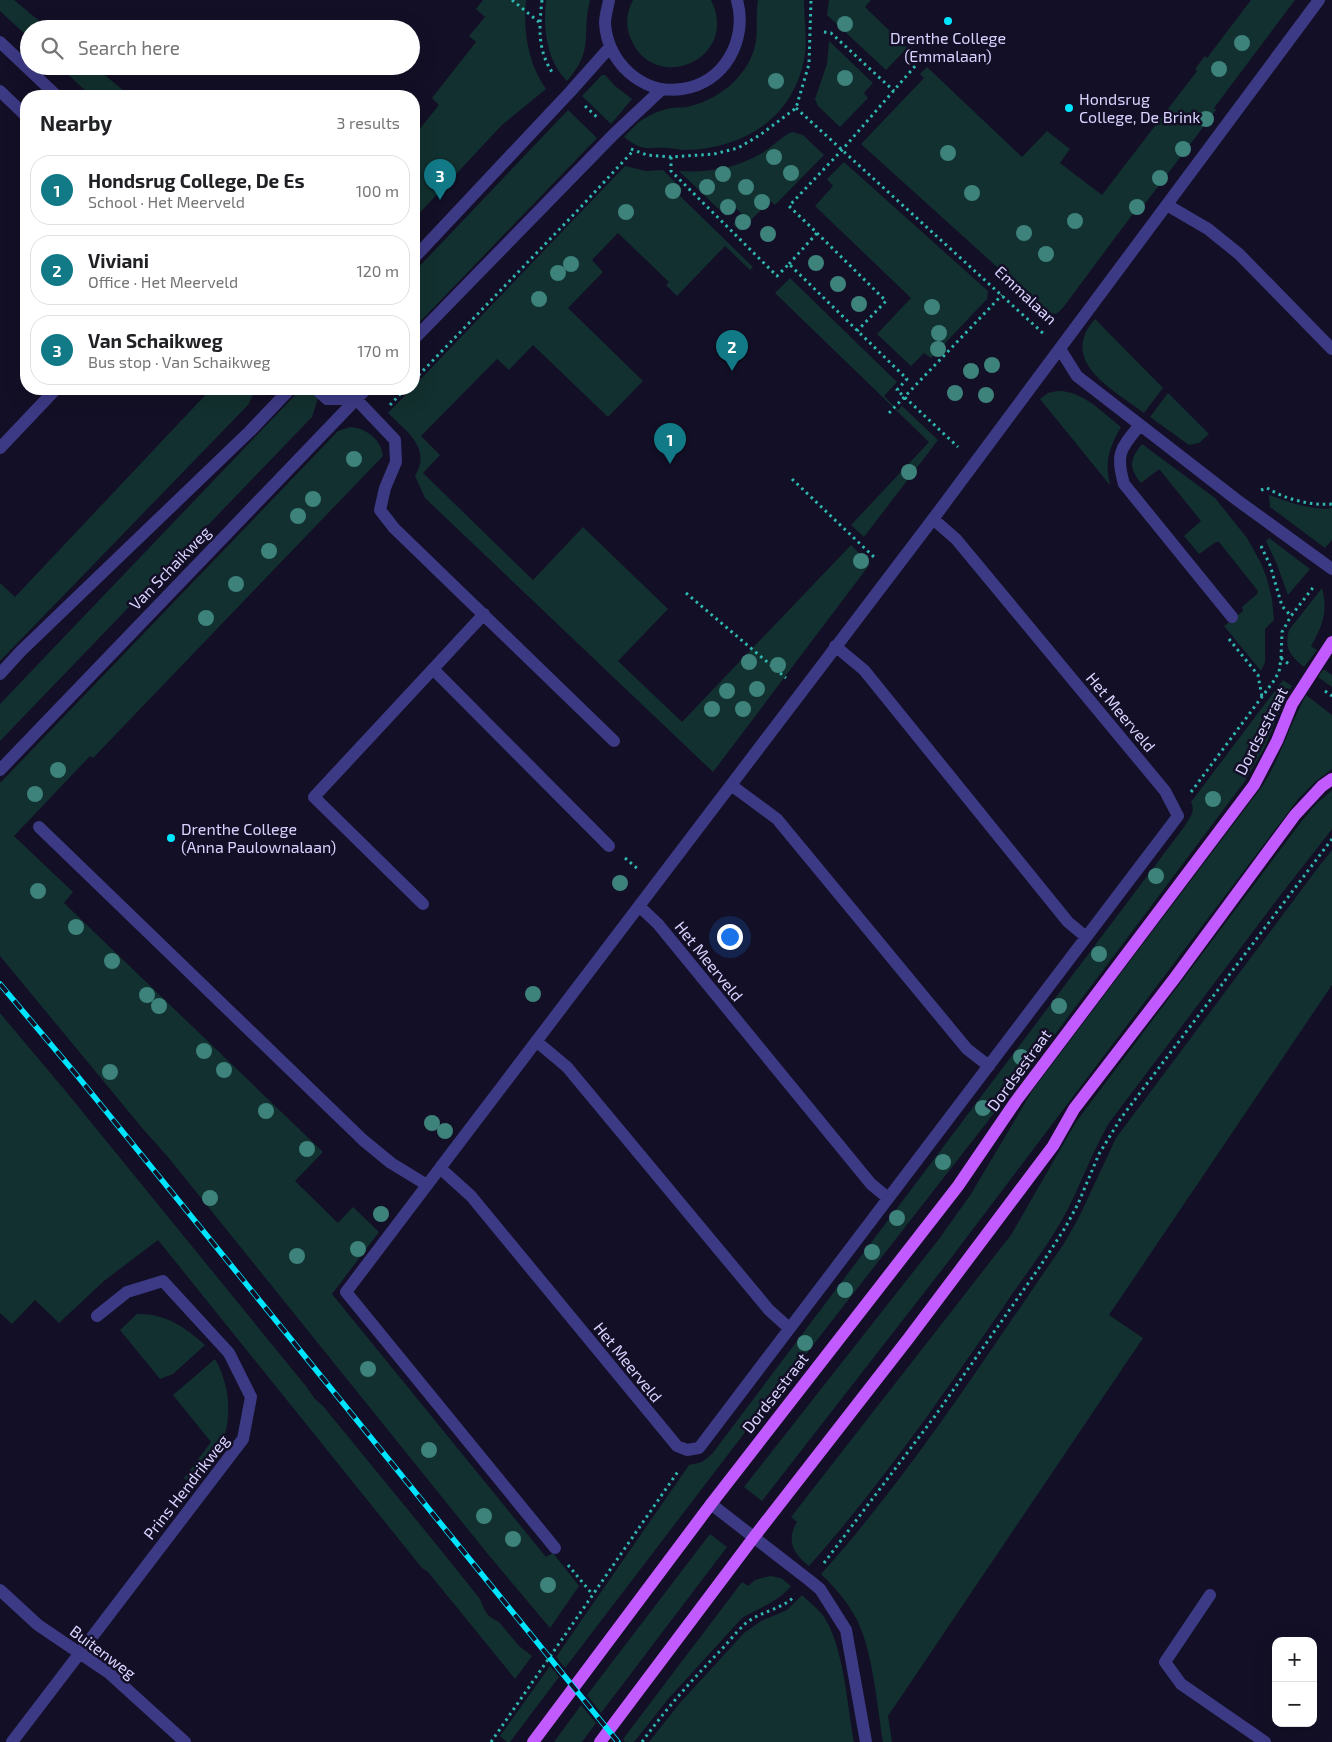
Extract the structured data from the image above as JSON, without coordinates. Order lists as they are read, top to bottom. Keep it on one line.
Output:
{"streets":{"main road":["Dordsestraat"],"street":["Emmalaan","Van Schaikweg","Het Meerveld","Prins Hendrikweg","Buitenweg"]},"crossings":[["Emmalaan","Dordsestraat"],["Het Meerveld","Dordsestraat"],["Prins Hendrikweg","Buitenweg"]],"places":["Drenthe College (Emmalaan)","Hondsrug College, De Brink","Drenthe College (Anna Paulownalaan)"],"page":{"search":"Search here","heading":["Nearby","3 results"],"list":[{"mark":"1","name":"Hondsrug College, De Es","note":"School · Het Meerveld","value":"100 m"},{"mark":"2","name":"Viviani","note":"Office · Het Meerveld","value":"120 m"},{"mark":"3","name":"Van Schaikweg","note":"Bus stop · Van Schaikweg","value":"170 m"}],"pins":["3","2","1"],"map_buttons":["+","−"]}}
